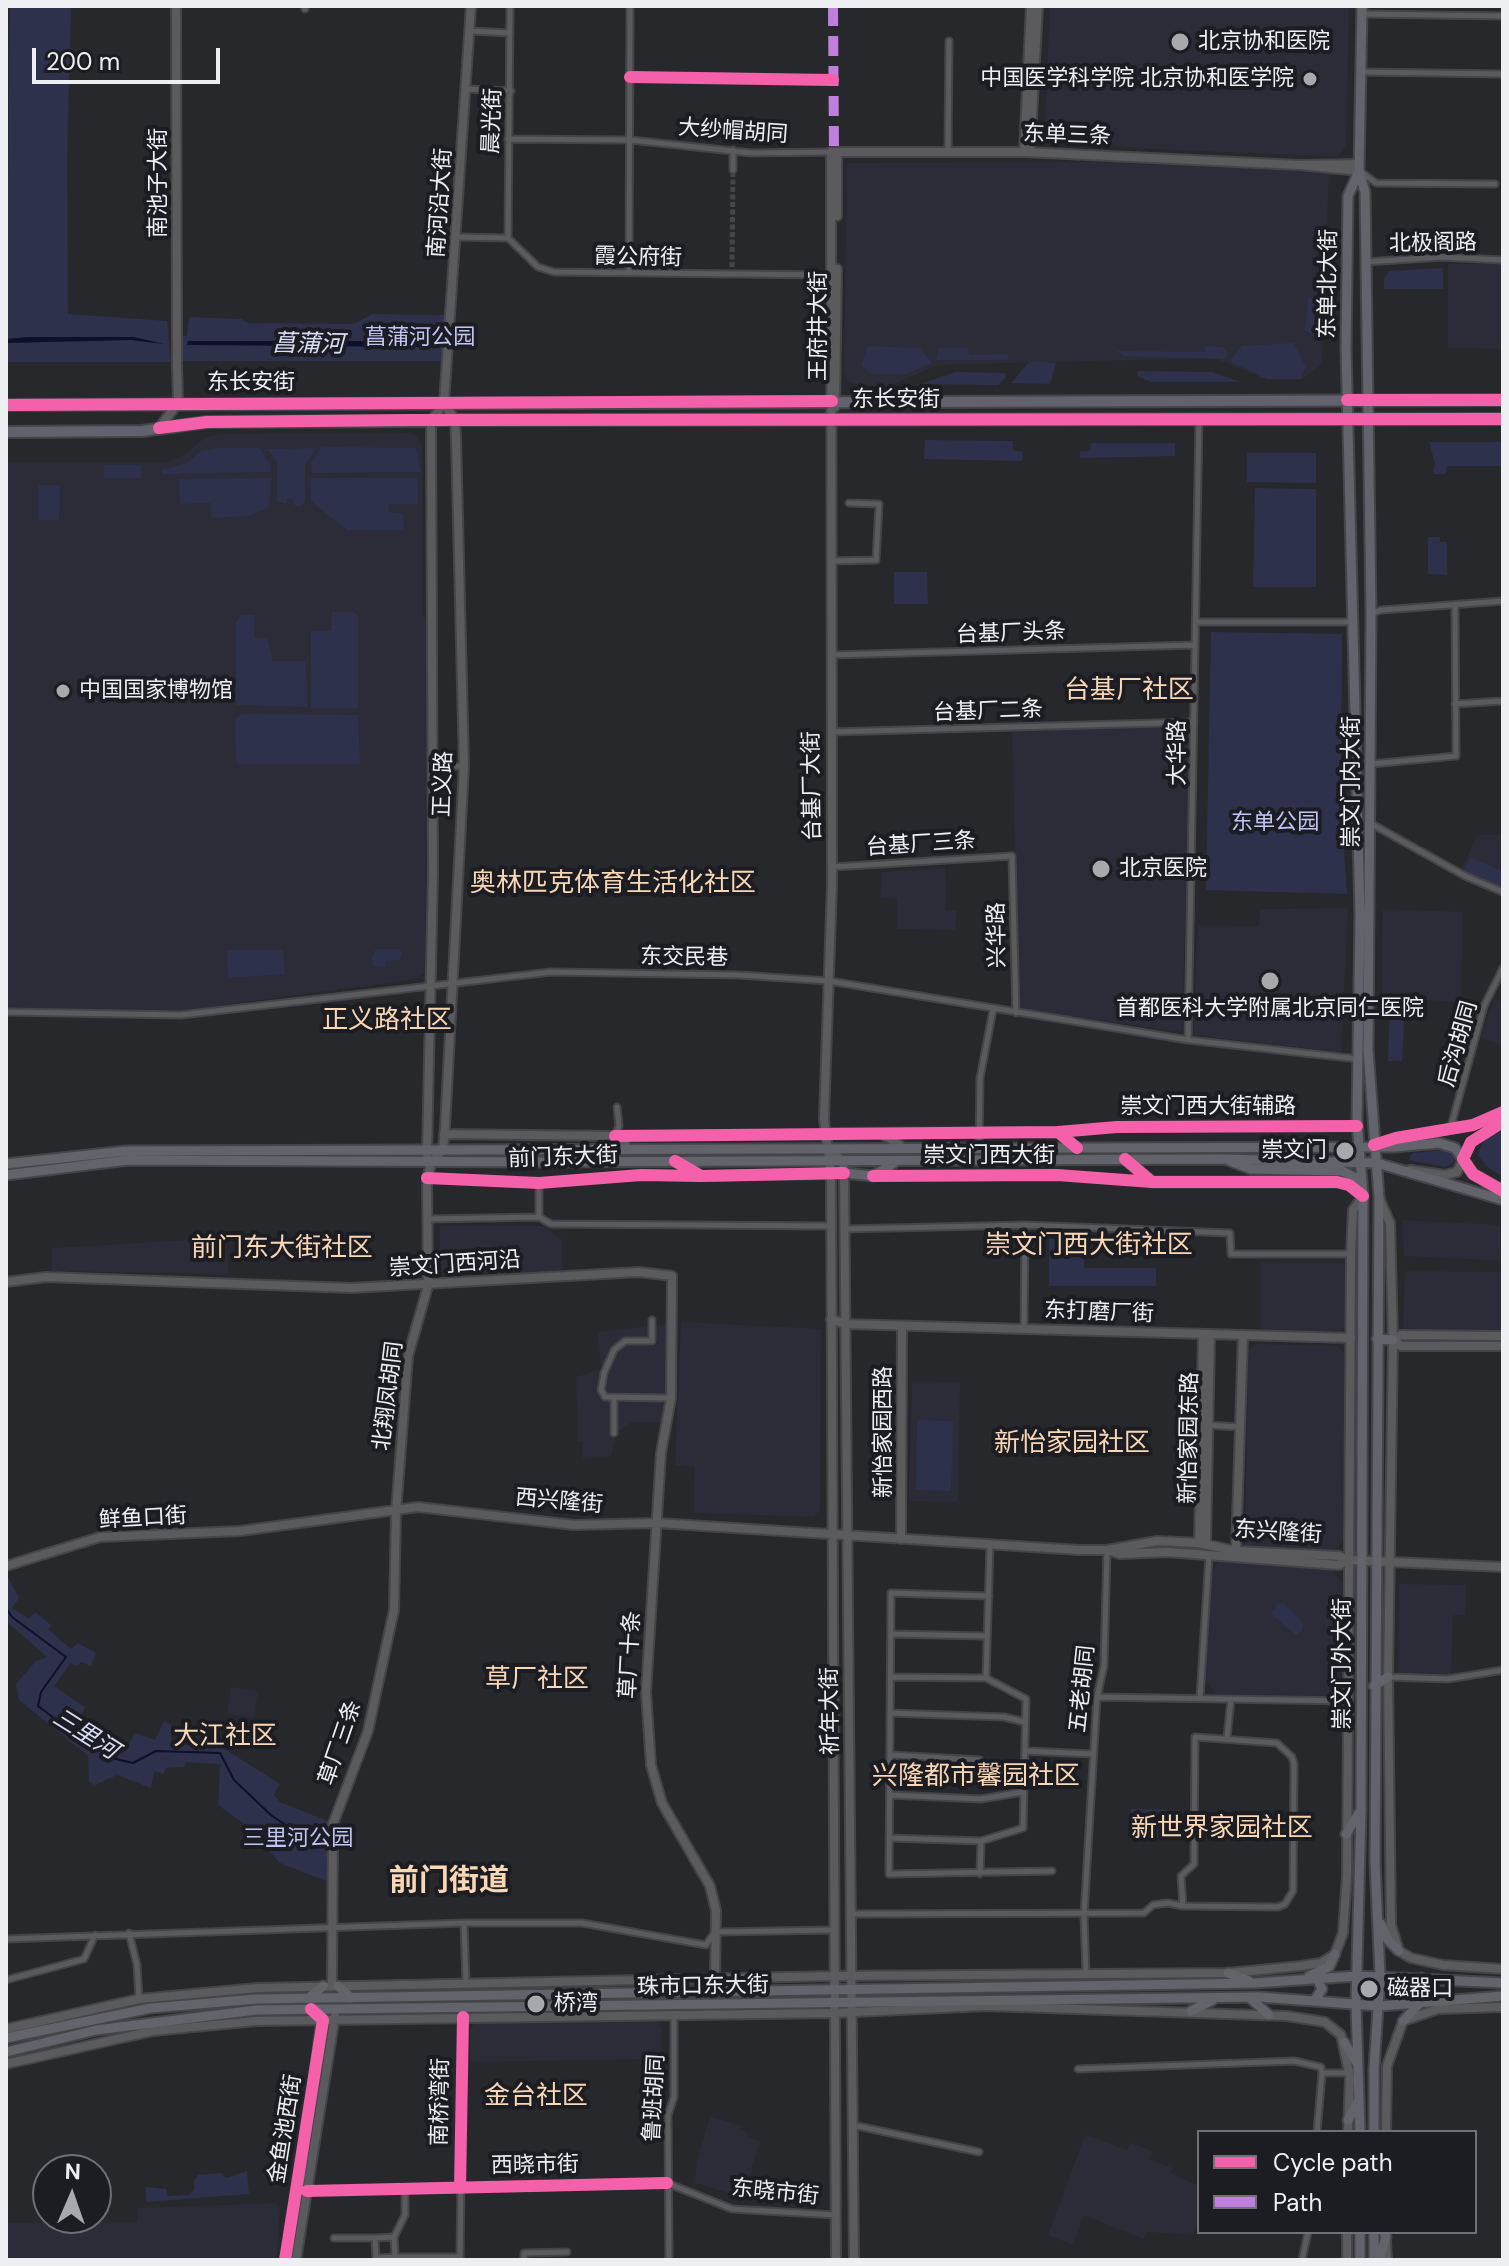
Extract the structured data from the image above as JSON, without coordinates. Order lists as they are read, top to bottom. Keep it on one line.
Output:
{"streets":{"highway":["东长安街"],"main road":["东单北大街","崇文门内大街","崇文门西大街","前门东大街","崇文门外大街","珠市口东大街"],"street":["晨光街","大纱帽胡同","东单三条","南池子大街","南河沿大街","北极阁路","霞公府街","王府井大街","台基厂头条","台基厂二条","大华路","正义路","台基厂大街","台基厂三条","兴华路","东交民巷","后沟胡同","崇文门西河沿","东打磨厂街","北翔凤胡同","新怡家园西路","新怡家园东路","西兴隆街","鲜鱼口街","东兴隆街","草厂十条","五老胡同","祈年大街","草厂三条","鲁班胡同","南桥湾街","金鱼池西街","西晓市街","东晓市街"],"cycle path":["崇文门西大街辅路"]},"crossings":[["晨光街","大纱帽胡同"],["晨光街","霞公府街"],["大纱帽胡同","东单三条"],["大纱帽胡同","王府井大街"],["东单三条","东单北大街"],["东单三条","王府井大街"],["南池子大街","东长安街"],["南河沿大街","东长安街"],["北极阁路","东单北大街"],["霞公府街","王府井大街"],["东单北大街","东长安街"],["东单北大街","崇文门内大街"],["王府井大街","东长安街"],["王府井大街","台基厂大街"],["东长安街","大华路"],["东长安街","崇文门内大街"],["东长安街","正义路"],["东长安街","台基厂大街"],["台基厂头条","大华路"],["台基厂头条","台基厂大街"],["台基厂二条","大华路"],["台基厂二条","台基厂大街"],["大华路","东交民巷"],["崇文门内大街","东交民巷"],["崇文门内大街","崇文门西大街"],["崇文门内大街","崇文门外大街"],["正义路","东交民巷"],["正义路","前门东大街"],["台基厂大街","台基厂三条"],["台基厂大街","东交民巷"],["台基厂大街","崇文门西大街"],["台基厂大街","前门东大街"],["台基厂大街","祈年大街"],["台基厂三条","兴华路"],["兴华路","东交民巷"],["崇文门西大街","前门东大街"],["崇文门西大街","崇文门外大街"],["崇文门西大街","祈年大街"],["前门东大街","北翔凤胡同"],["前门东大街","祈年大街"],["崇文门西河沿","北翔凤胡同"],["崇文门西河沿","草厂十条"],["东打磨厂街","新怡家园西路"],["东打磨厂街","新怡家园东路"],["东打磨厂街","崇文门外大街"],["东打磨厂街","祈年大街"],["北翔凤胡同","西兴隆街"],["北翔凤胡同","草厂三条"],["新怡家园西路","东兴隆街"],["新怡家园东路","东兴隆街"],["西兴隆街","鲜鱼口街"],["西兴隆街","东兴隆街"],["西兴隆街","草厂十条"],["西兴隆街","祈年大街"],["西兴隆街","草厂三条"],["东兴隆街","崇文门外大街"],["东兴隆街","五老胡同"],["东兴隆街","祈年大街"],["草厂十条","珠市口东大街"],["崇文门外大街","珠市口东大街"],["五老胡同","珠市口东大街"],["祈年大街","珠市口东大街"],["祈年大街","东晓市街"],["草厂三条","珠市口东大街"],["珠市口东大街","鲁班胡同"],["珠市口东大街","南桥湾街"],["珠市口东大街","金鱼池西街"],["鲁班胡同","西晓市街"],["鲁班胡同","东晓市街"],["南桥湾街","西晓市街"],["金鱼池西街","西晓市街"],["西晓市街","东晓市街"]],"districts":["台基厂社区","奥林匹克体育生活化社区","正义路社区","崇文门西大街社区","前门东大街社区","新怡家园社区","草厂社区","大江社区","兴隆都市馨园社区","新世界家园社区","前门街道","金台社区"],"water":["菖蒲河","三里河"],"parks":["菖蒲河公园","东单公园","三里河公园"],"places":["北京协和医院","中国医学科学院 北京协和医学院","中国国家博物馆","北京医院","首都医科大学附属北京同仁医院","崇文门","磁器口","桥湾"],"legend":["Cycle path","Path"],"scale_bar":"200 m","north":"top"}
